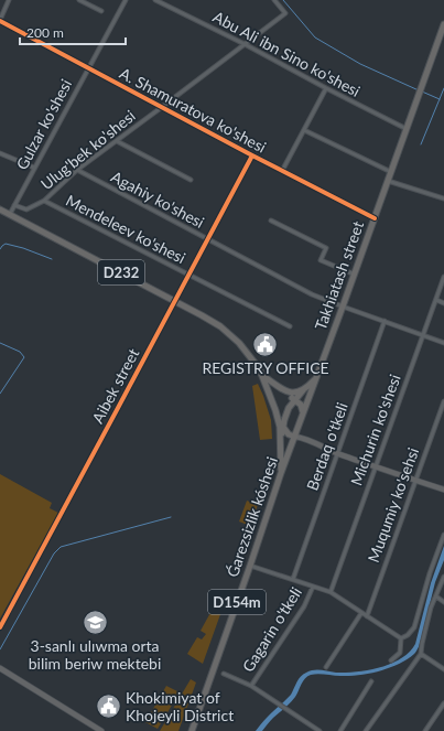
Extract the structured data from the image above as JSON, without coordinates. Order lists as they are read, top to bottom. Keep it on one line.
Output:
{"streets":{"main road":["D232","Takhiatash street","Ǵarezsizlik kóshesi","D154m"],"street":["Abu Ali ibn Sino ko'shesi","A. Shamuratova ko'shesi","Gulzar ko'shesi","Ulug'bek ko'shesi","Agahiy ko'shesi","Mendeleev ko'shesi","Aibek street","Michurin ko'shesi","Berdaq o'tkeli","Muqumiy ko'sehsi","Gagarin o'tkeli"]},"crossings":[["Abu Ali ibn Sino ko'shesi","Ulug'bek ko'shesi"],["Abu Ali ibn Sino ko'shesi","Takhiatash street"],["A. Shamuratova ko'shesi","Gulzar ko'shesi"],["A. Shamuratova ko'shesi","Ulug'bek ko'shesi"],["A. Shamuratova ko'shesi","Takhiatash street"],["A. Shamuratova ko'shesi","Aibek street"],["Gulzar ko'shesi","Ulug'bek ko'shesi"],["Gulzar ko'shesi","D232"],["Ulug'bek ko'shesi","Agahiy ko'shesi"],["Ulug'bek ko'shesi","Mendeleev ko'shesi"],["Agahiy ko'shesi","Takhiatash street"],["Agahiy ko'shesi","Aibek street"],["Agahiy ko'shesi","Michurin ko'shesi"],["Agahiy ko'shesi","Berdaq o'tkeli"],["Mendeleev ko'shesi","Aibek street"],["D232","Takhiatash street"],["D232","Aibek street"],["D232","Ǵarezsizlik kóshesi"],["Takhiatash street","Ǵarezsizlik kóshesi"]],"places":{"public building":["REGISTRY OFFICE","Khokimiyat of Khojeyli District"],"school or university":["3-sanlı ulıwma orta bilim beriw mektebi"]},"scale_bar":"200 m"}
